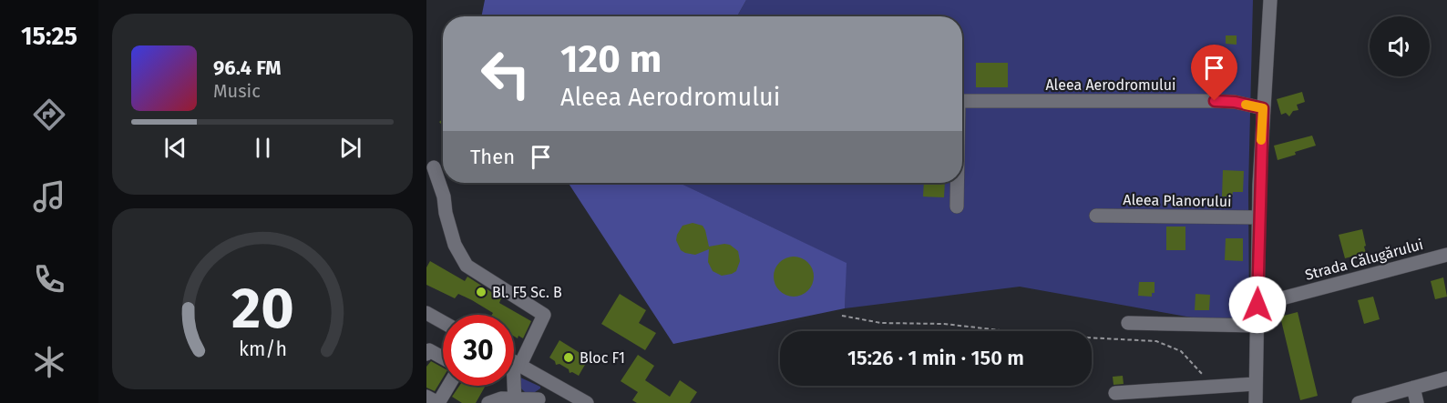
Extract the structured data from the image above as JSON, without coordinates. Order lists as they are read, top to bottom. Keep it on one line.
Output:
{"streets":{"street":["Aleea Aerodromului","Aleea Planorului","Strada Călugărului"]},"places":["Bl. F5 Sc. B","Bloc F1"],"page":{"tabs":"15:25","turn":["120 m","Aleea Aerodromului"],"song":["96.4 FM","Music"],"then":"Then","limit":"30","trip":"15:26 · 1 min · 150 m","gauge":["20","km/h"]}}
